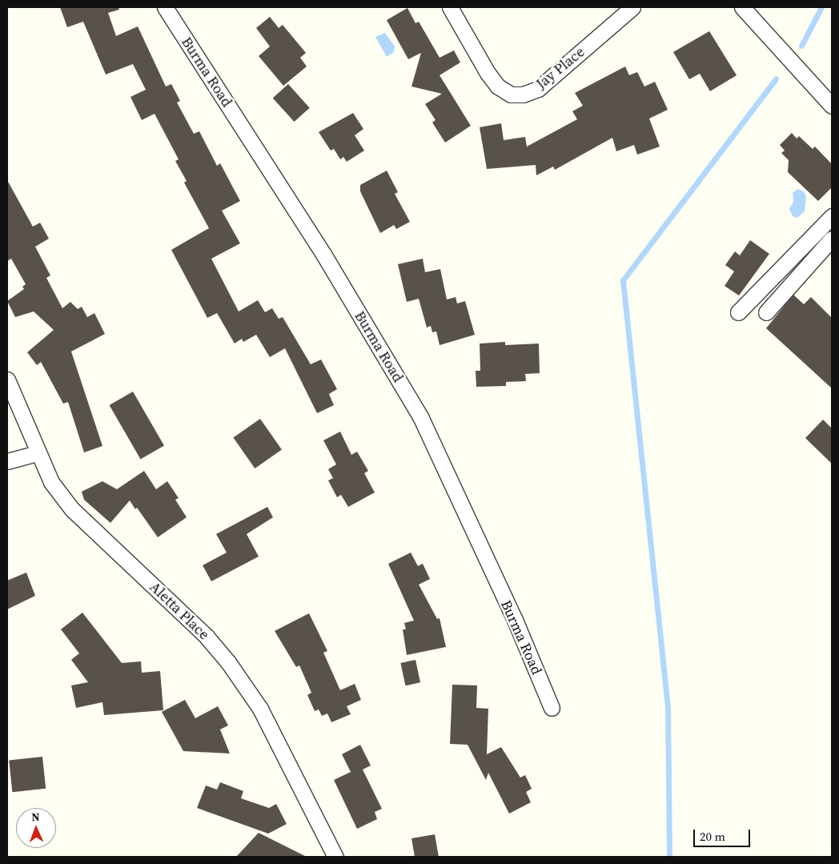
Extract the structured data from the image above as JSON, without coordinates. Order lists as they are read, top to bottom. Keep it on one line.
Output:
{"streets":{"street":["Jay Place","Burma Road","Aletta Place"]},"scale_bar":"20 m","north":"top"}
